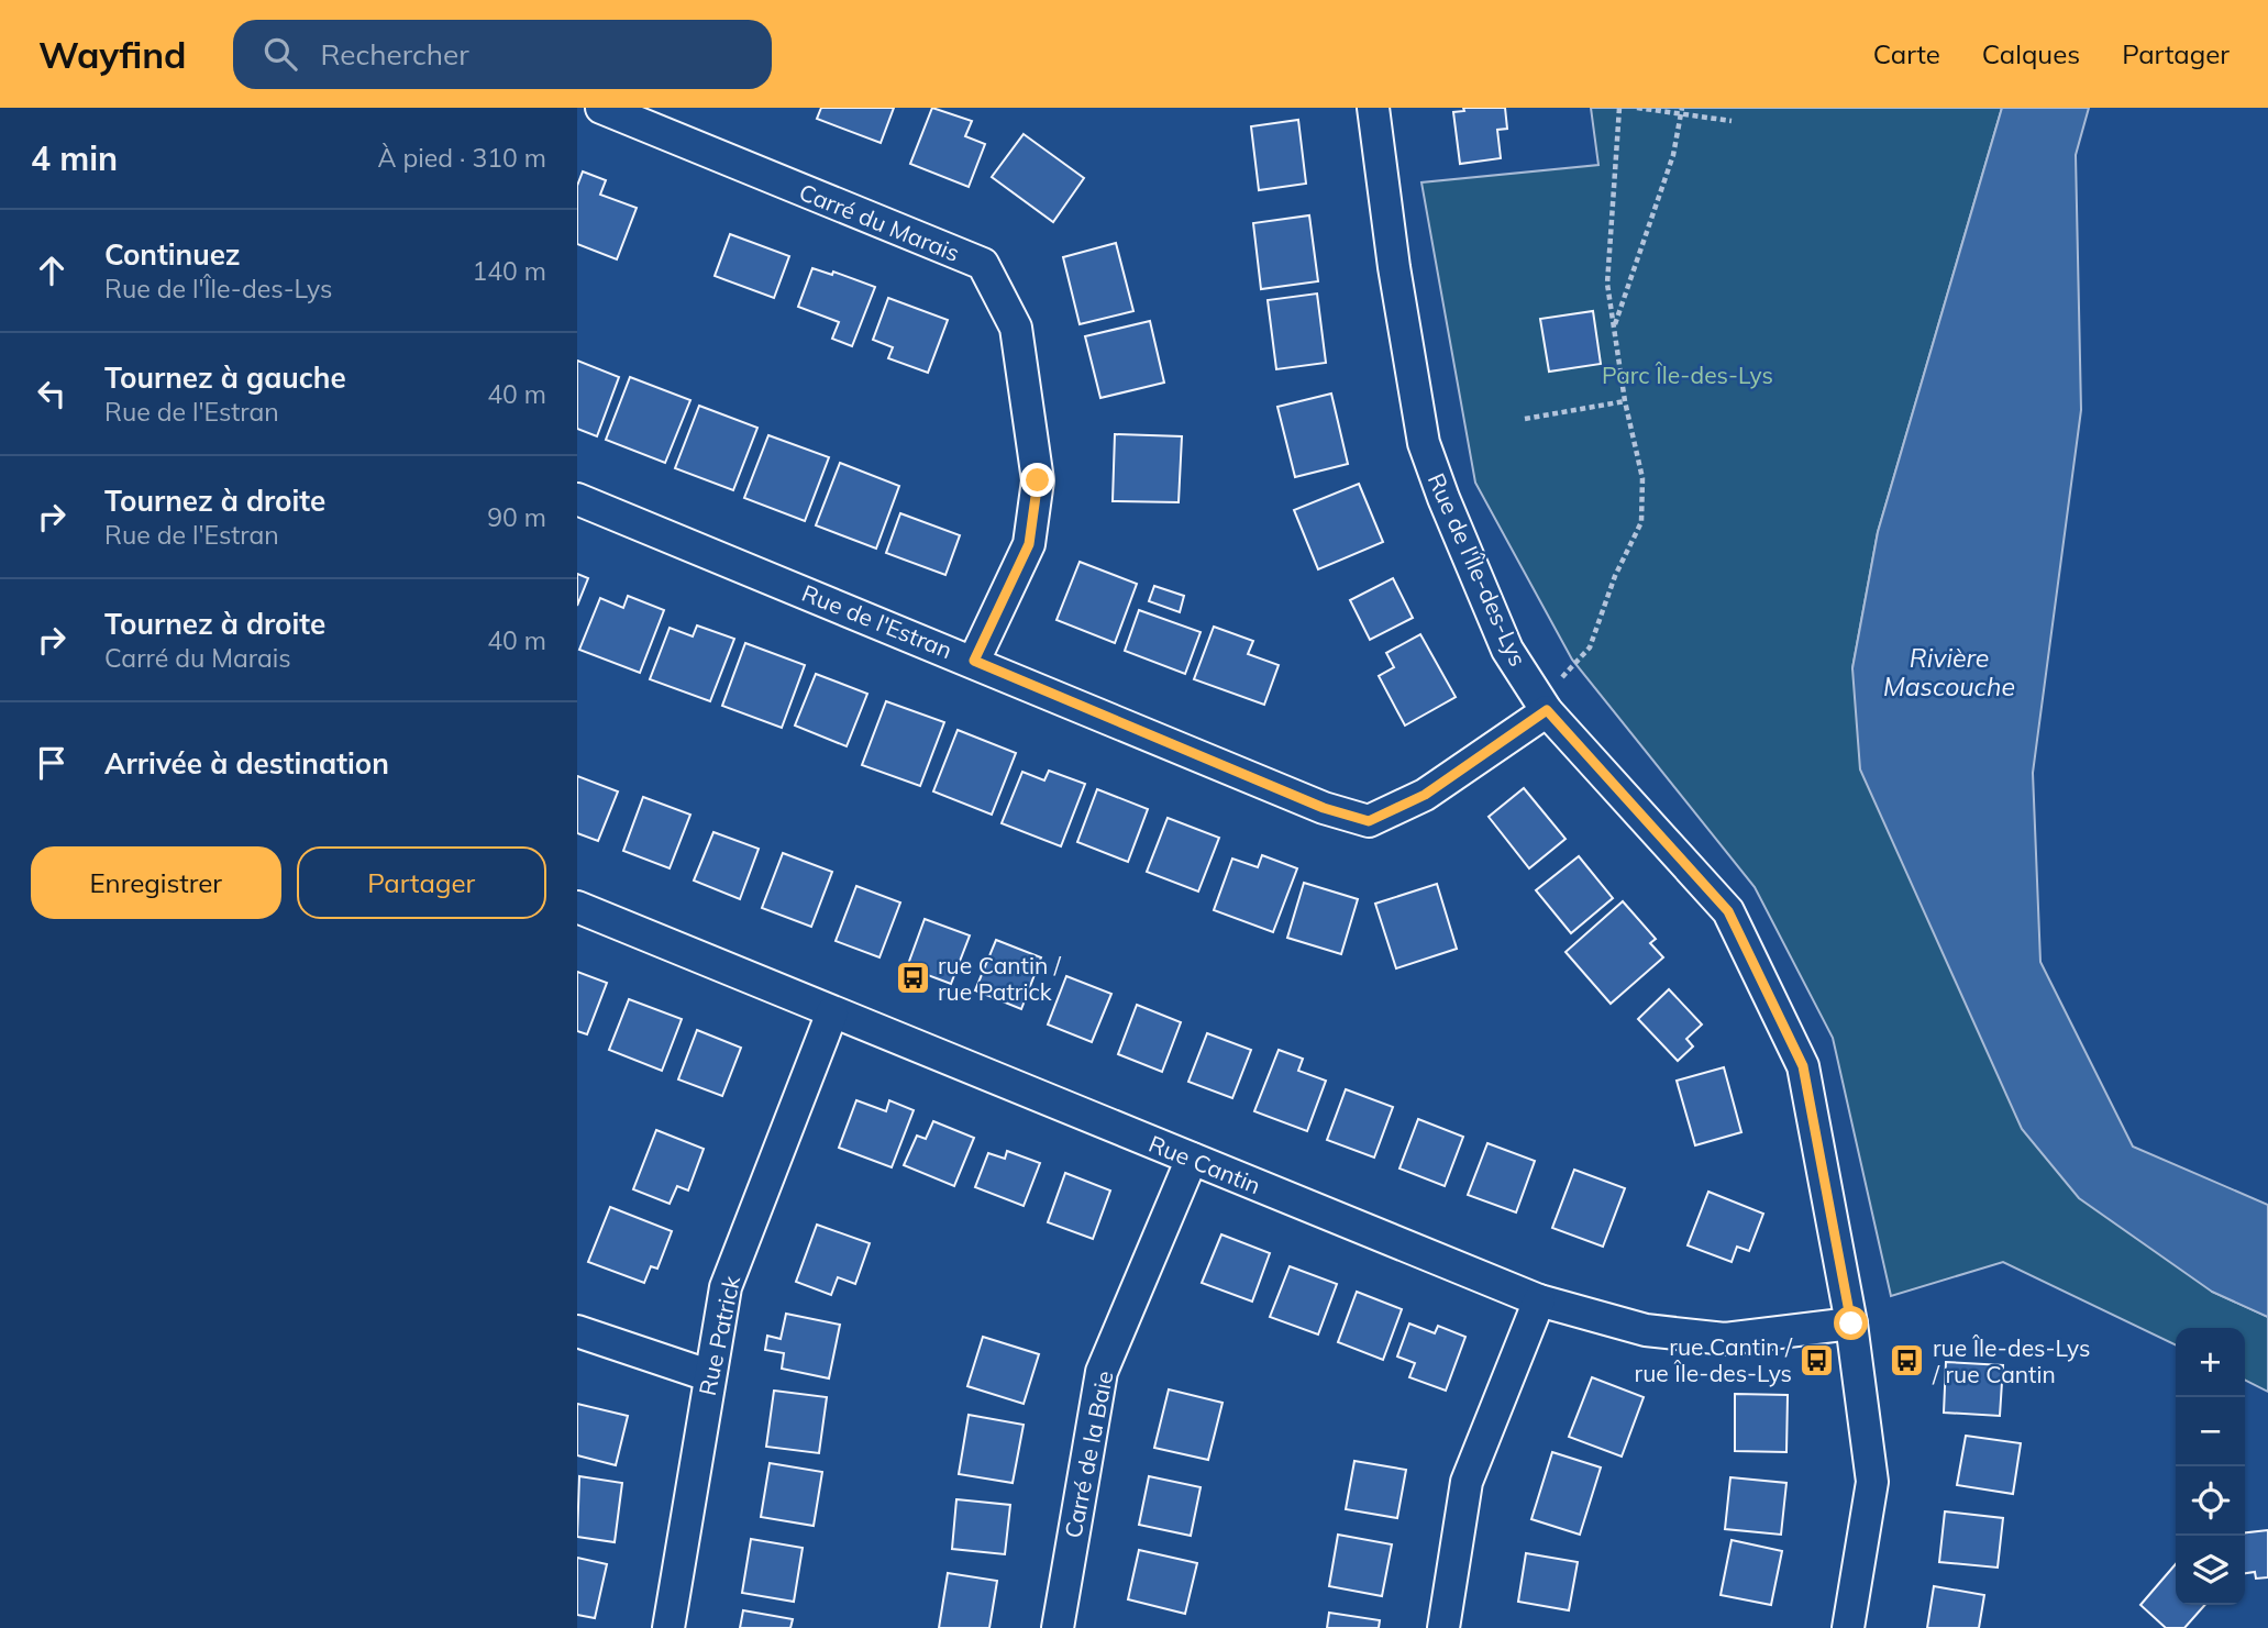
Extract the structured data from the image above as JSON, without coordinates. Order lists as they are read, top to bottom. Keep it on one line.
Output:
{"streets":{"street":["Carré du Marais","Rue de l'Île-des-Lys","Rue de l'Estran","Rue Cantin","Rue Patrick","Carré de la Baie"]},"crossings":[["Carré du Marais","Rue de l'Estran"],["Rue de l'Île-des-Lys","Rue de l'Estran"],["Rue de l'Île-des-Lys","Rue Cantin"],["Rue Cantin","Rue Patrick"],["Rue Cantin","Carré de la Baie"]],"water":["Rivière Mascouche"],"parks":["Parc Île-des-Lys"],"places":{"bus stop":["rue Cantin / rue Patrick","rue Cantin / rue Île-des-Lys","rue Île-des-Lys / rue Cantin"]},"page":{"header":"Wayfind","search":"Rechercher","nav":["Carte","Calques","Partager"],"heading":["4 min","À pied · 310 m"],"list":[["Continuez","Rue de l'Île-des-Lys","140 m"],["Tournez à gauche","Rue de l'Estran","40 m"],["Tournez à droite","Rue de l'Estran","90 m"],["Tournez à droite","Carré du Marais","40 m"],"Arrivée à destination"],"buttons":["Enregistrer","Partager"],"map_buttons":["+","−"]}}
